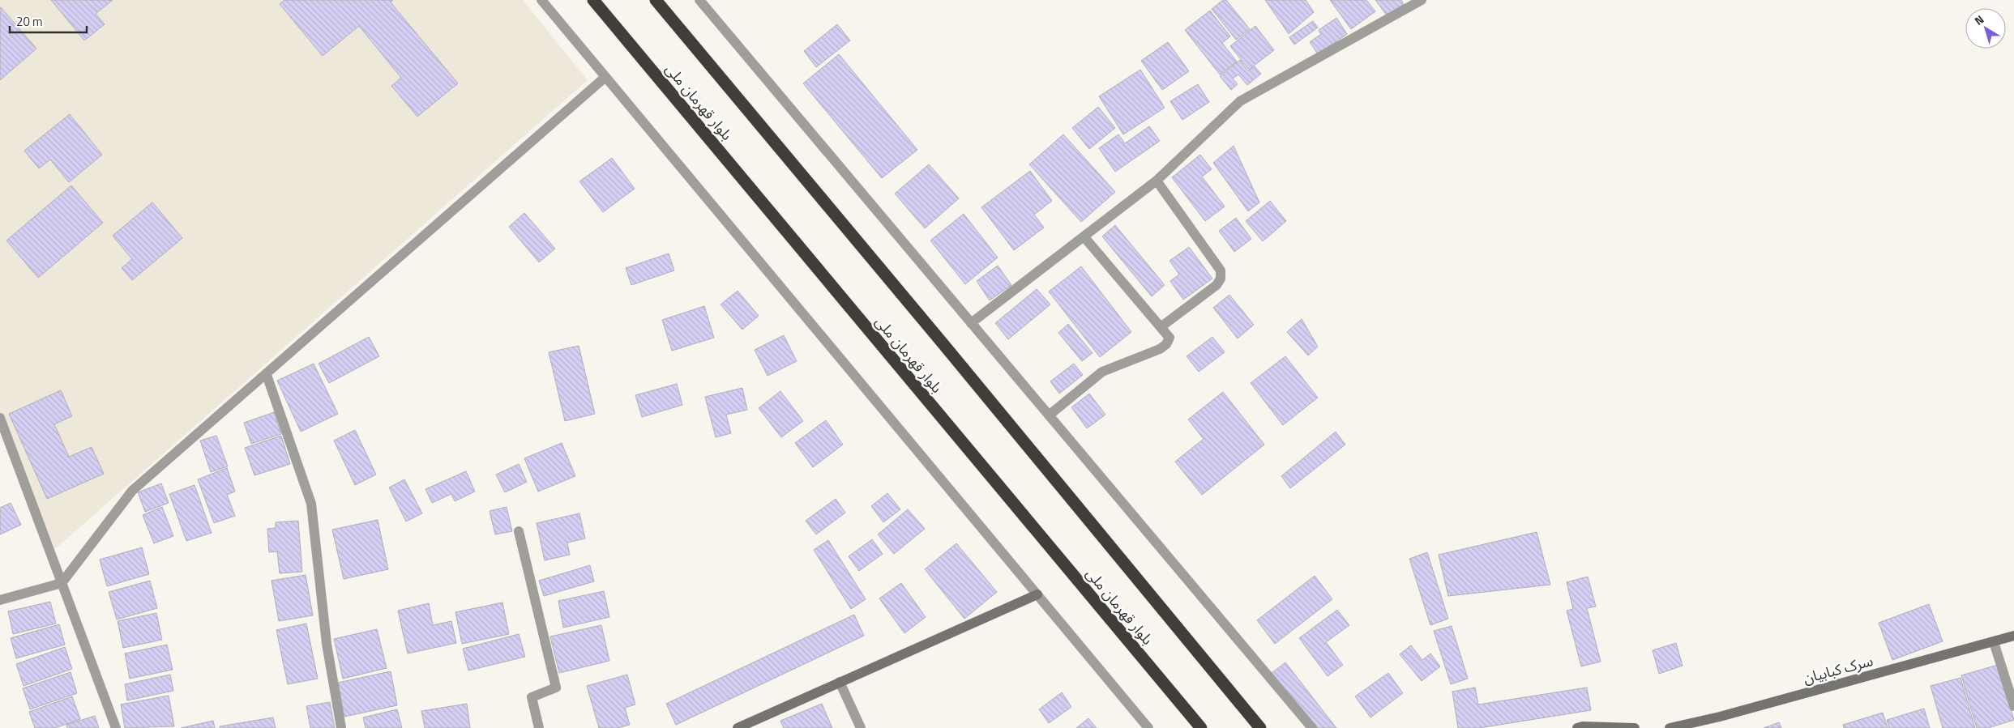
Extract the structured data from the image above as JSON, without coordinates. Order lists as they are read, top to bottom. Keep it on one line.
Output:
{"streets":{"highway":["بلوار قهرمان ملی"],"street":["سرک کبابیان"]},"scale_bar":"20 m","north":"top left"}
